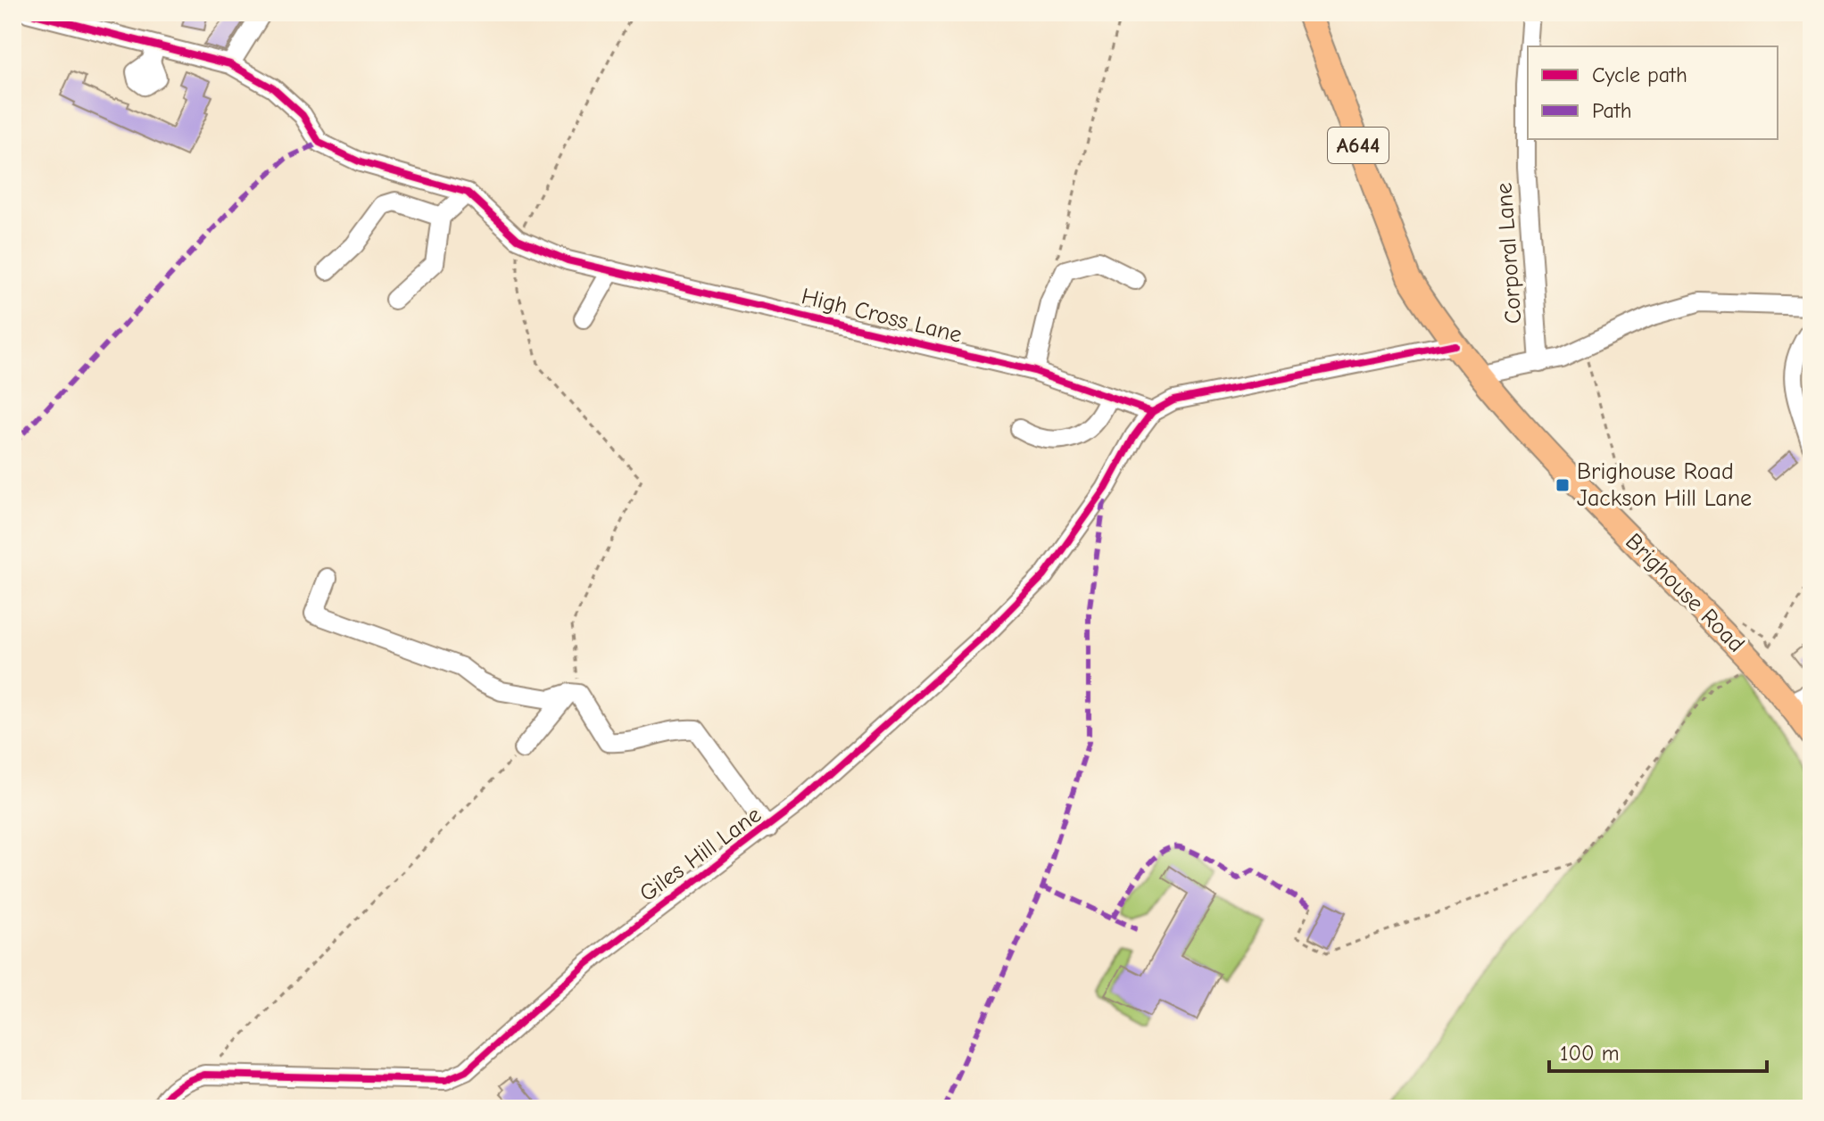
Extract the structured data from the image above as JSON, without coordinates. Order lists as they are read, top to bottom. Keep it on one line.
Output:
{"streets":{"main road":["A644","Brighouse Road"],"street":["Corporal Lane","High Cross Lane","Giles Hill Lane"]},"crossings":[["High Cross Lane","Giles Hill Lane"]],"places":{"transit":["Brighouse Road Jackson Hill Lane"]},"legend":["Cycle path","Path"],"scale_bar":"100 m"}
